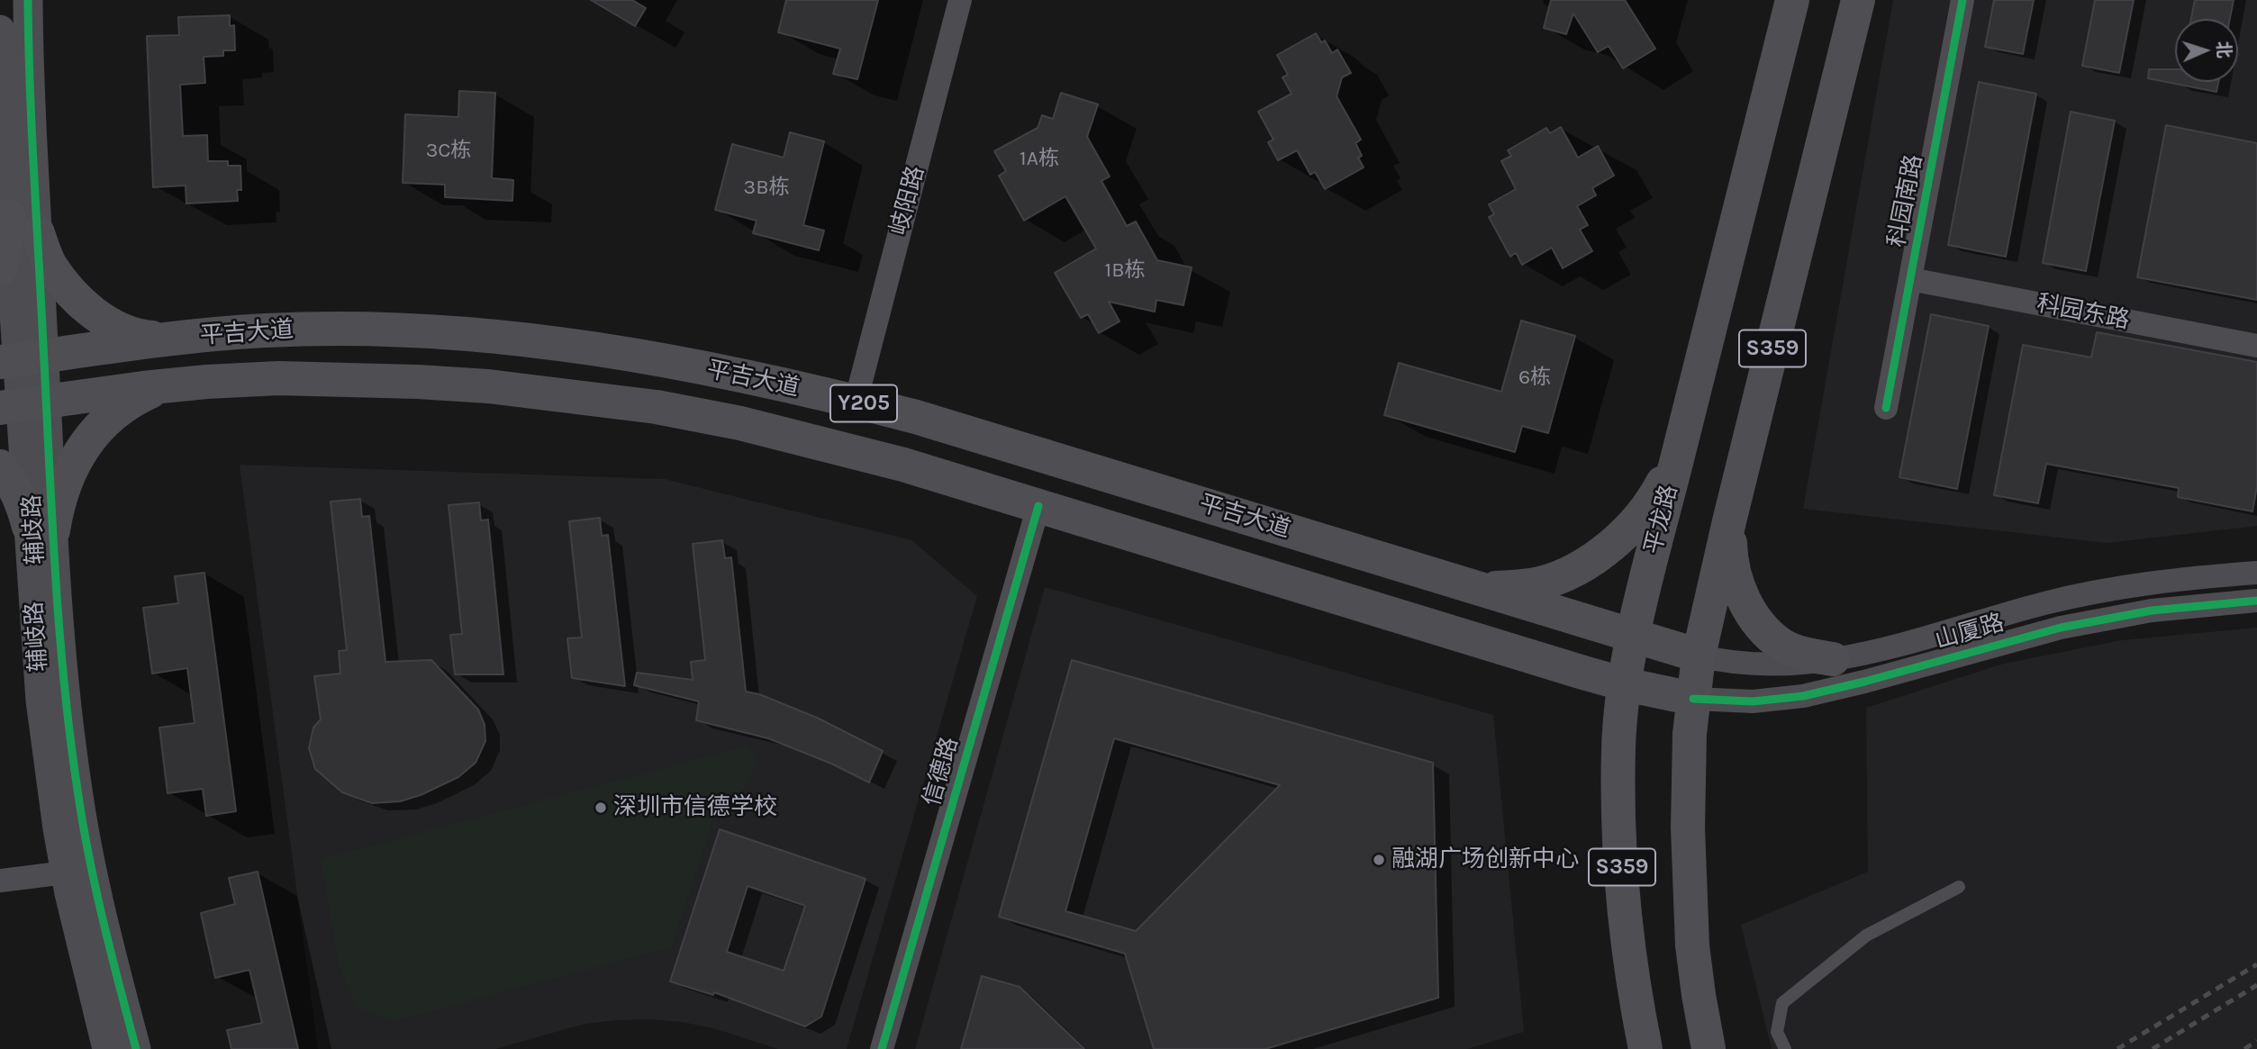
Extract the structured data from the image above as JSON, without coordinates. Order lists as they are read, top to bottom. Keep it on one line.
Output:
{"streets":{"main road":["平吉大道","S359","Y205","平龙路"],"street":["岐阳路","科园南路","科园东路","辅歧路","山厦路","辅岐路","信德路"]},"crossings":[["岐阳路","平吉大道"],["科园南路","科园东路"],["平吉大道","S359"],["平吉大道","平龙路"],["平吉大道","山厦路"],["平吉大道","辅岐路"],["平吉大道","信德路"],["S359","山厦路"],["辅歧路","辅岐路"]],"places":["深圳市信德学校","融湖广场创新中心"],"house_numbers":["3C栋","1A栋","3B栋","1B栋","6栋"],"north":"right"}
